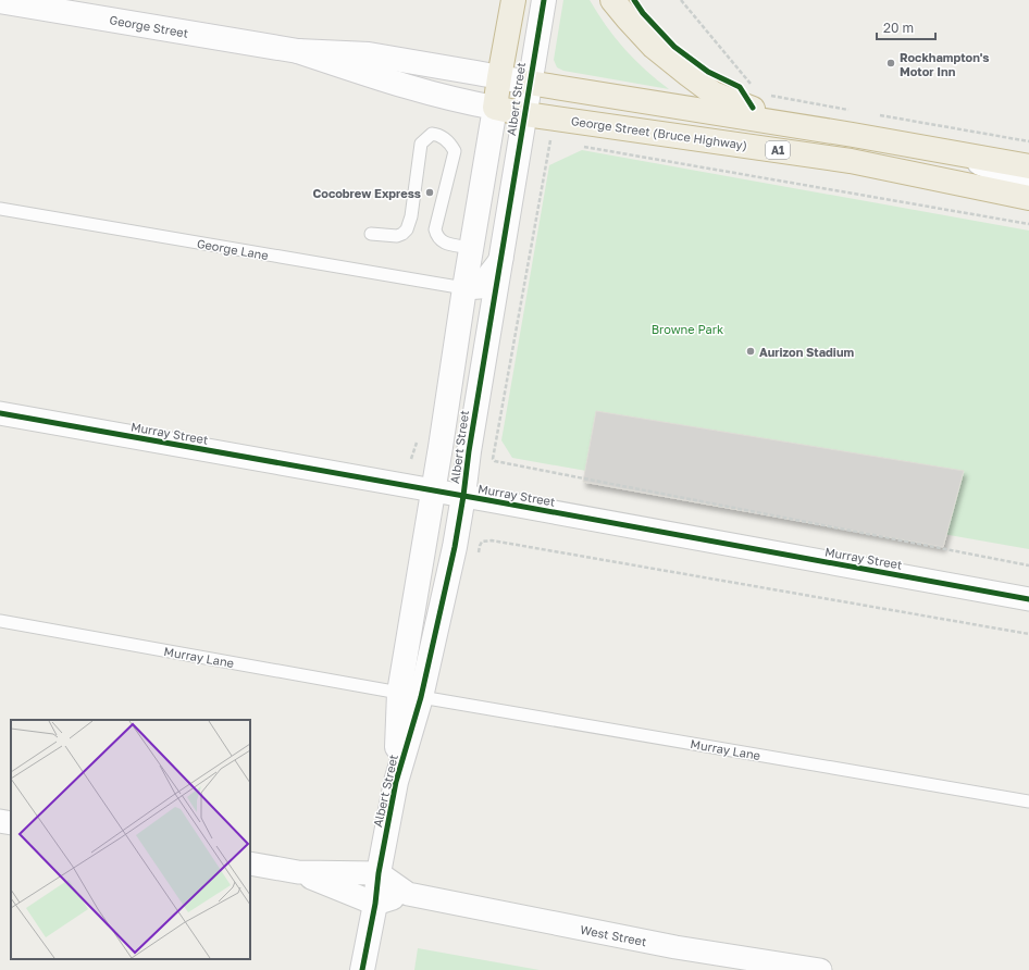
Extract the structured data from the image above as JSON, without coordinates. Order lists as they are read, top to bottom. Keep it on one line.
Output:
{"streets":{"highway":["Albert Street","George Street (Bruce Highway)","A1"],"street":["George Street","Murray Street","West Street"],"lane":["George Lane","Murray Lane"]},"crossings":[["George Street","Albert Street"],["George Street","George Street (Bruce Highway)"],["George Street","A1"],["Albert Street","George Street (Bruce Highway)"],["Albert Street","A1"],["Albert Street","George Lane"],["Albert Street","Murray Street"],["Albert Street","Murray Lane"],["Albert Street","West Street"]],"parks":["Browne Park"],"places":["Rockhampton's Motor Inn","Cocobrew Express","Aurizon Stadium"],"scale_bar":"20 m"}
